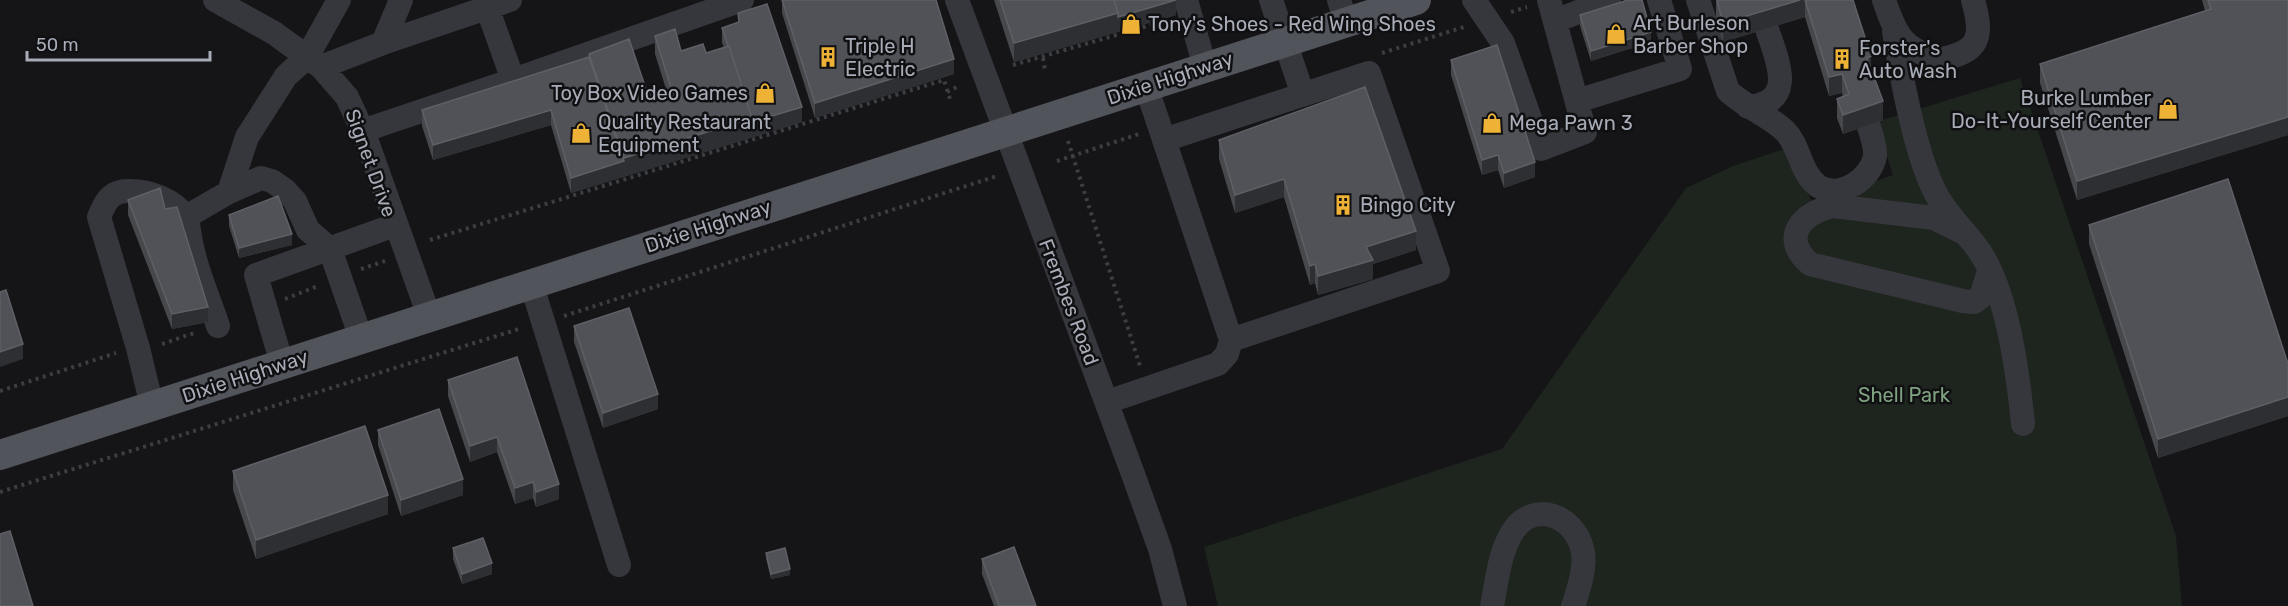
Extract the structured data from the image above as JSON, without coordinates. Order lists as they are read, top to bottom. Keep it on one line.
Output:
{"streets":{"main road":["Dixie Highway"],"street":["Signet Drive","Frembes Road"]},"crossings":[["Dixie Highway","Signet Drive"],["Dixie Highway","Frembes Road"]],"parks":["Shell Park"],"places":{"shop":["Tony's Shoes - Red Wing Shoes","Art Burleson Barber Shop","Toy Box Video Games","Burke Lumber Do-It-Yourself Center","Mega Pawn 3","Quality Restaurant Equipment"],"building":["Triple H Electric","Forster's Auto Wash","Bingo City"]},"scale_bar":"50 m"}
